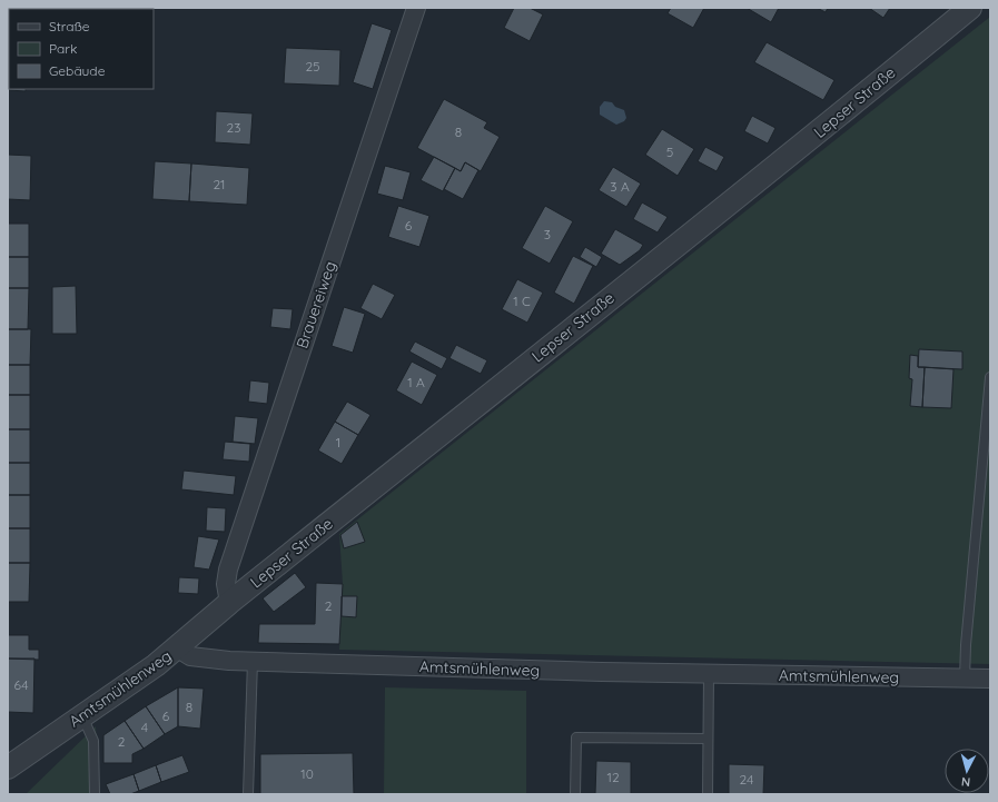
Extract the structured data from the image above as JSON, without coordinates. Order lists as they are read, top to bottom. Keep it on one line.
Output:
{"streets":{"street":["Lepser Straße","Brauereiweg","Amtsmühlenweg"]},"crossings":[["Lepser Straße","Brauereiweg"],["Lepser Straße","Amtsmühlenweg"]],"house_numbers":["25","23","8","5","21","3 A","6","3","1 C","1 A","1","2","64","8","6","4","2","10","12","24"],"legend":["Straße","Park","Gebäude"],"north":"bottom"}
